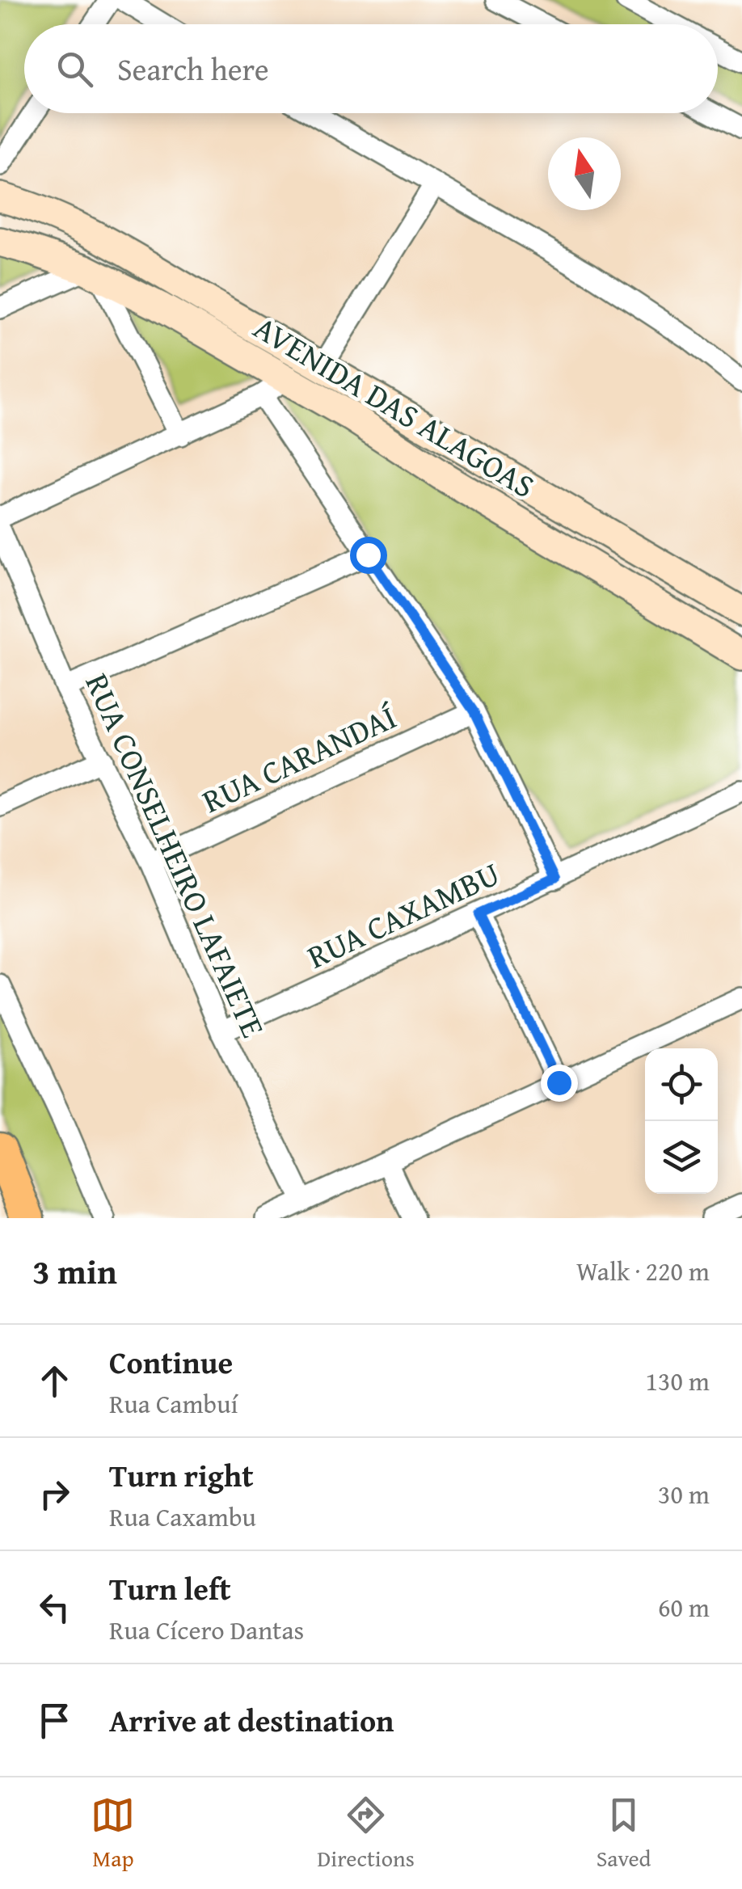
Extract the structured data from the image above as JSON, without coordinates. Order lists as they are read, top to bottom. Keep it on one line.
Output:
{"streets":{"main road":["AVENIDA DAS ALAGOAS"],"street":["RUA CARANDAÍ","RUA CONSELHEIRO LAFAIETE","RUA CAXAMBU"]},"crossings":[["RUA CARANDAÍ","RUA CONSELHEIRO LAFAIETE"],["RUA CONSELHEIRO LAFAIETE","RUA CAXAMBU"]],"north":"top","page":{"search":"Search here","heading":["3 min","Walk · 220 m"],"list":[["Continue","Rua Cambuí","130 m"],["Turn right","Rua Caxambu","30 m"],["Turn left","Rua Cícero Dantas","60 m"],"Arrive at destination"],"nav":["Map","Directions","Saved"]}}
